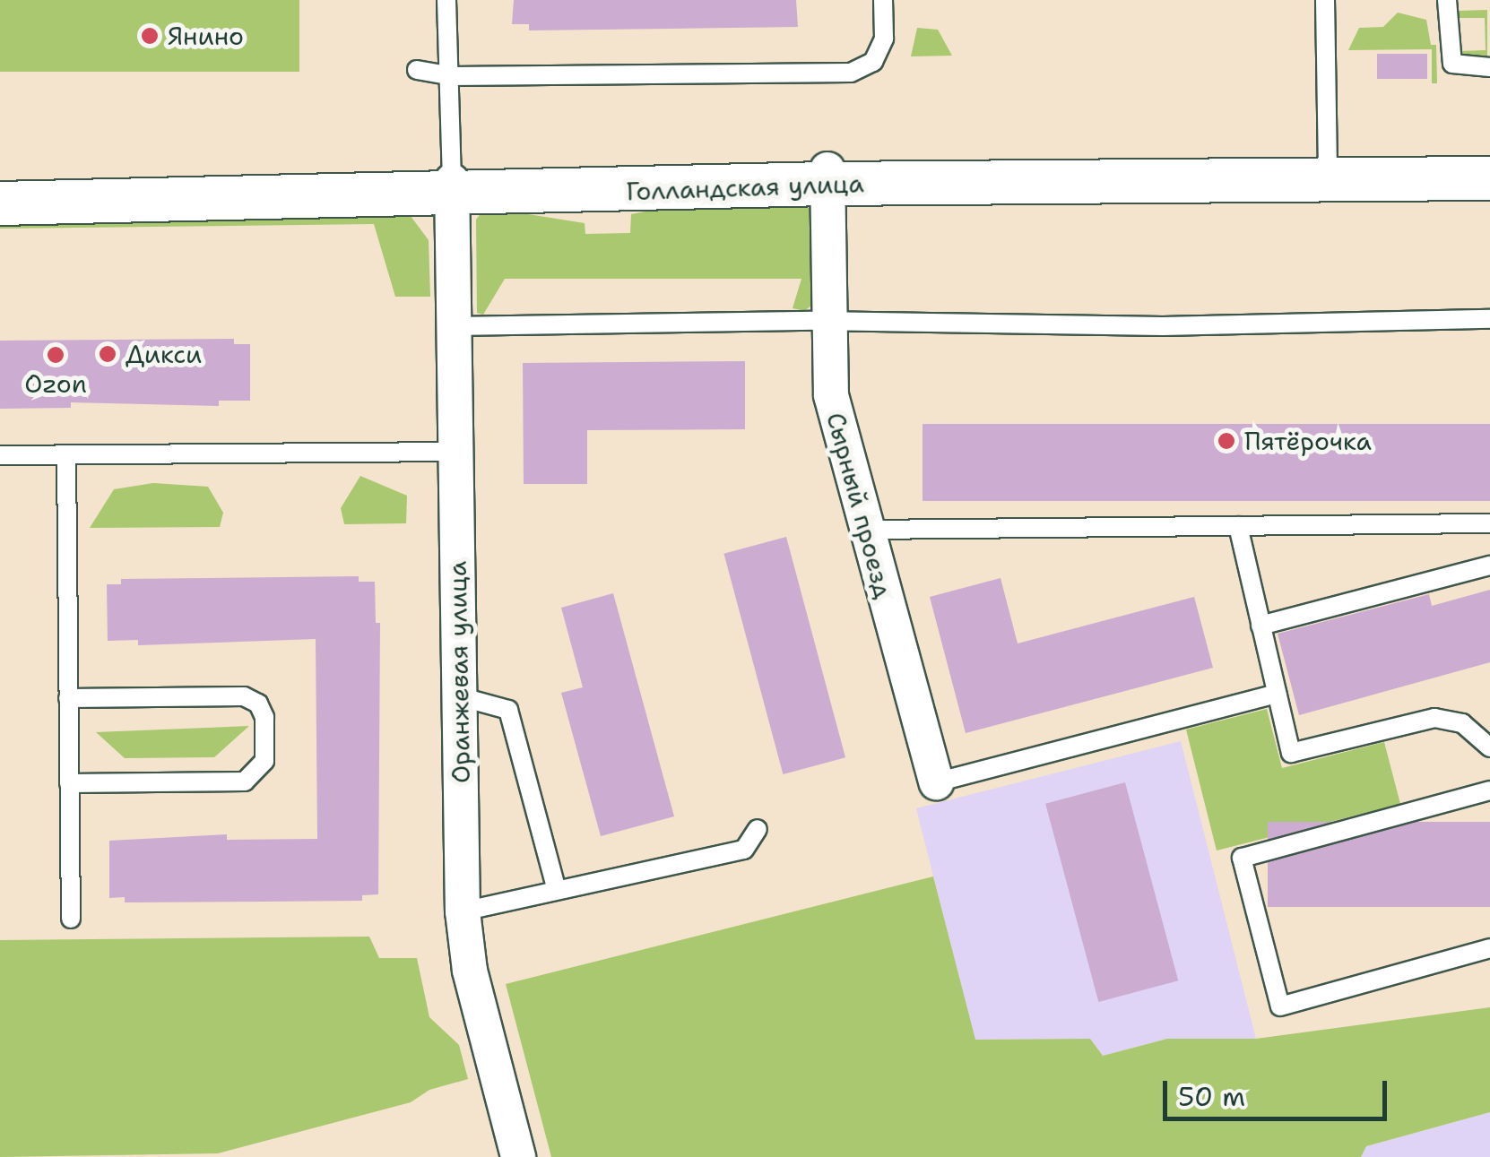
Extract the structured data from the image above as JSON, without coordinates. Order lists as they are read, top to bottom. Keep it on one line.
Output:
{"streets":{"street":["Голландская улица","Сырный проезд","Оранжевая улица"]},"crossings":[["Голландская улица","Сырный проезд"],["Голландская улица","Оранжевая улица"]],"places":["Янино","Дикси","Ozon","Пятёрочка"],"scale_bar":"50 m"}
